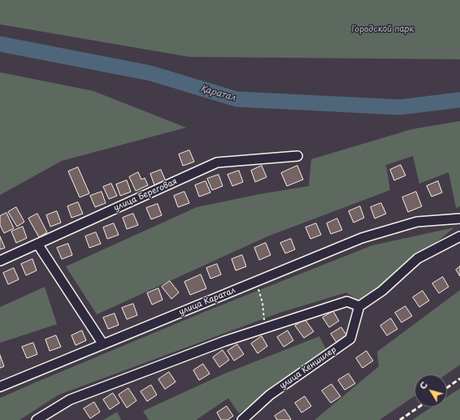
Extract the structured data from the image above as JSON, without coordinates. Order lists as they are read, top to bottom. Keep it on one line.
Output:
{"streets":{"street":["улица Береговая","улица Каратал","улица Кеншилер"]},"water":["Қаратал"],"parks":["Городской парк"],"north":"top left"}
